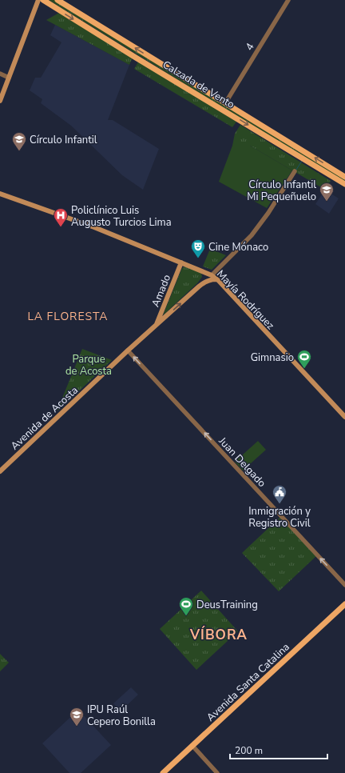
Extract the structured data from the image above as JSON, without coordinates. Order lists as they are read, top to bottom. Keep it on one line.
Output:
{"streets":{"main road":["Calzada de Vento","Amado","Mayía Rodríguez","Avenida de Acosta","Avenida Santa Catalina"],"street":["4","Juan Delgado"]},"crossings":[["4","Calzada de Vento"],["Amado","Mayía Rodríguez"],["Amado","Avenida de Acosta"],["Mayía Rodríguez","Avenida de Acosta"],["Avenida de Acosta","Juan Delgado"]],"one_way":["Juan Delgado"],"districts":["LA FLORESTA","VÍBORA"],"parks":["Parque de Acosta"],"places":{"school or university":["Círculo Infantil","Círculo Infantil Mi Pequeñuelo","IPU Raúl Cepero Bonilla"],"hospital":["Policlínico Luis Augusto Turcios Lima"],"theatre":["Cine Mónaco"],"sports":["Gimnasio","DeusTraining"],"public building":["Inmigración y Registro Civil"]},"scale_bar":"200 m"}
